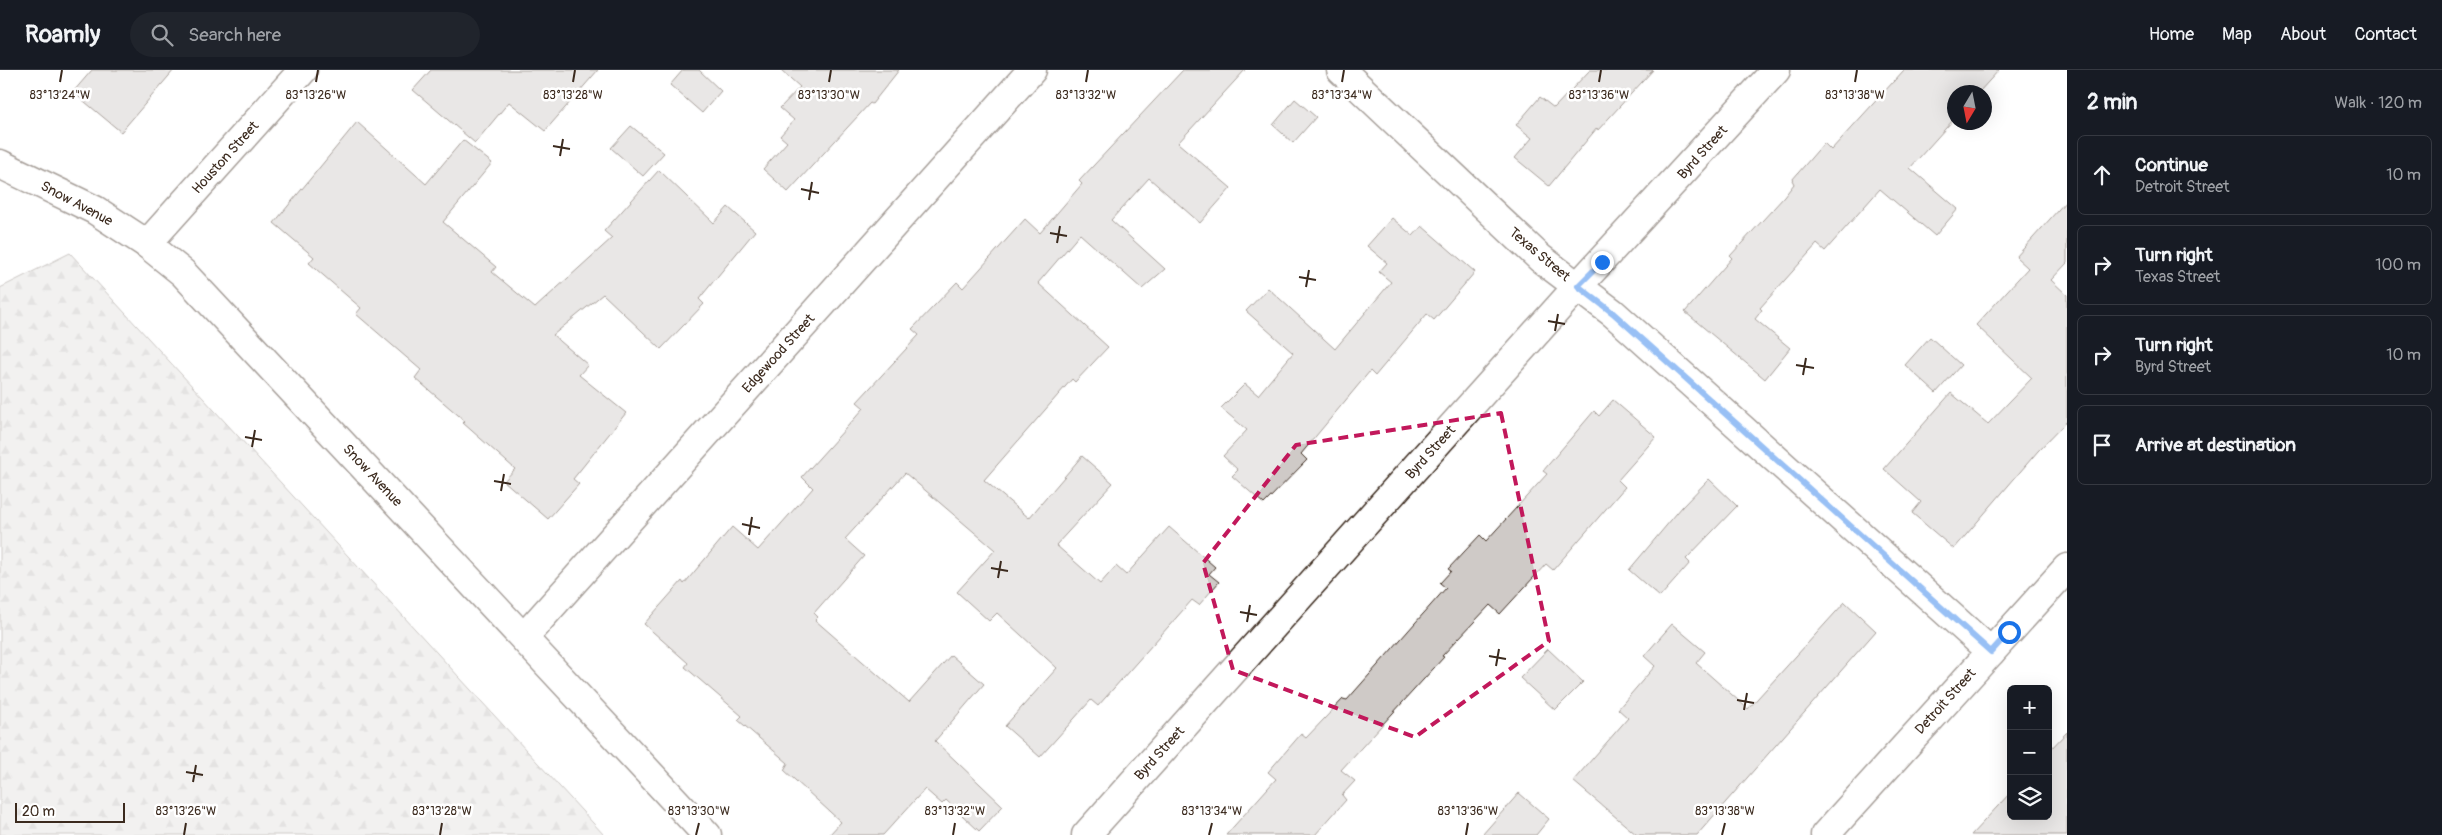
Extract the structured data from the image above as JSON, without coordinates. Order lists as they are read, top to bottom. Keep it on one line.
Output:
{"streets":{"street":["Byrd Street","Houston Street","Snow Avenue","Texas Street","Edgewood Street","Detroit Street"]},"crossings":[["Byrd Street","Texas Street"],["Houston Street","Snow Avenue"],["Snow Avenue","Edgewood Street"],["Texas Street","Detroit Street"]],"scale_bar":"20 m","north":"bottom","page":{"header":"Roamly","search":"Search here","nav":["Home","Map","About","Contact"],"heading":["2 min","Walk · 120 m"],"list":[["Continue","Detroit Street","10 m"],["Turn right","Texas Street","100 m"],["Turn right","Byrd Street","10 m"],"Arrive at destination"],"map_buttons":["+","−"],"scale":"20 m"},"coordinates":["83°13'24\"W","83°13'26\"W","83°13'28\"W","83°13'30\"W","83°13'32\"W","83°13'34\"W","83°13'36\"W","83°13'38\"W"]}
